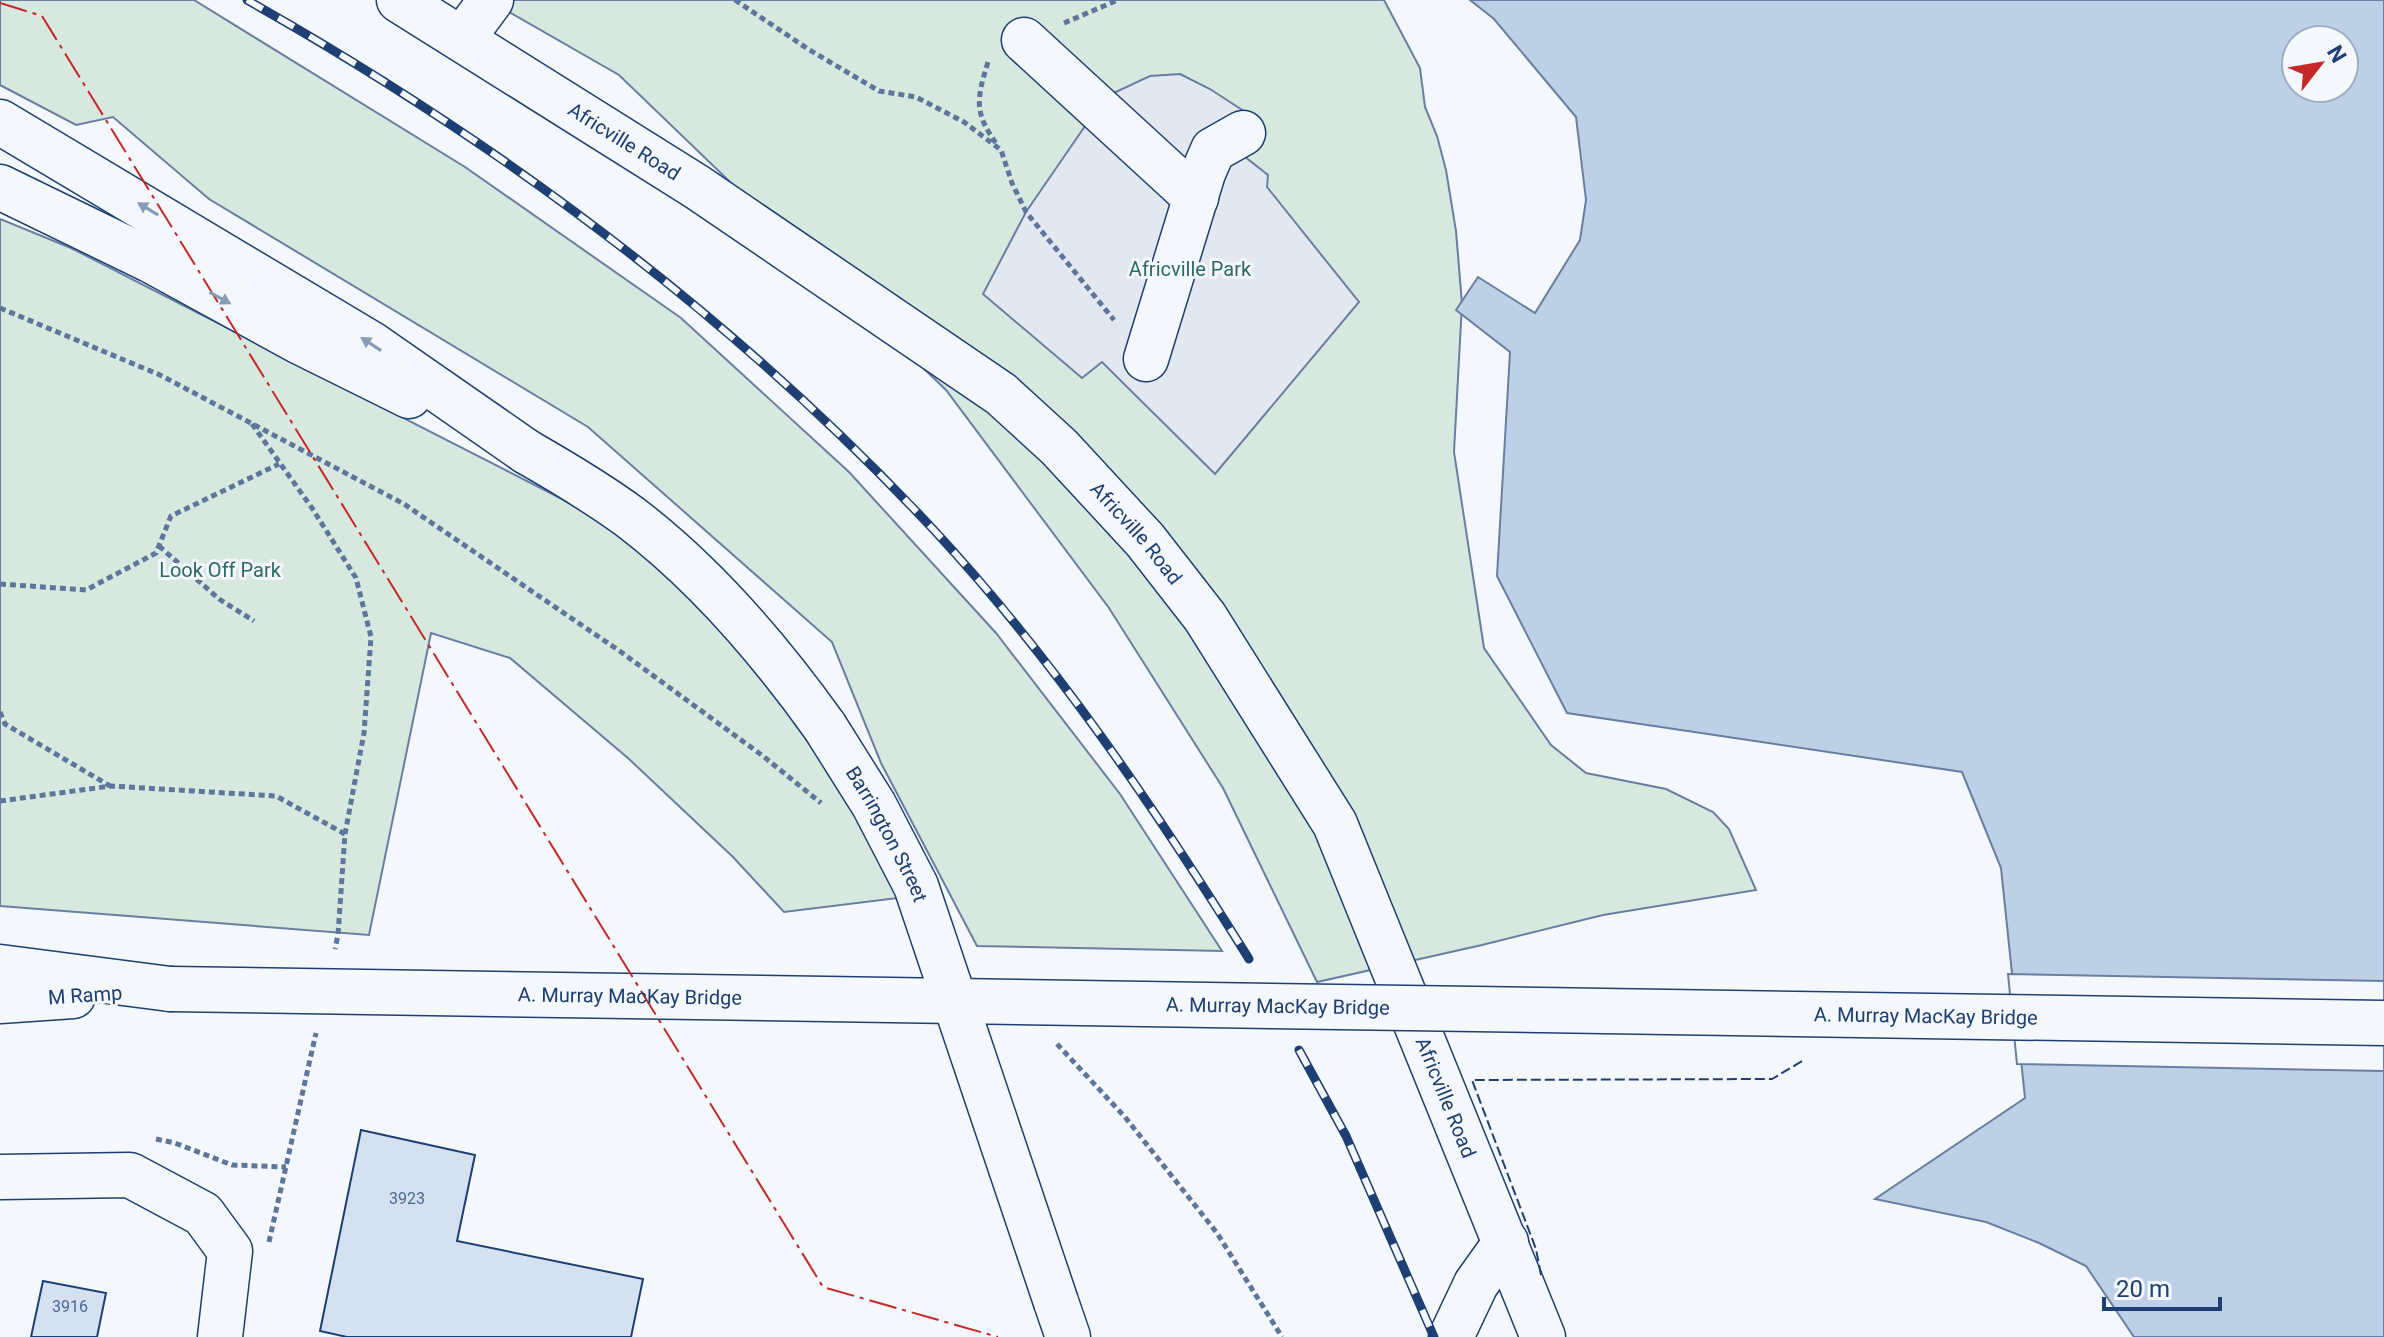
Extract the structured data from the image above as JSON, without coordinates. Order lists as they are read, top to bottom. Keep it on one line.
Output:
{"streets":{"main road":["Africville Road","Barrington Street","M Ramp","A. Murray MacKay Bridge"]},"crossings":[["M Ramp","A. Murray MacKay Bridge"]],"parks":["Africville Park","Look Off Park"],"house_numbers":["3923","3916"],"scale_bar":"20 m","north":"top right"}
